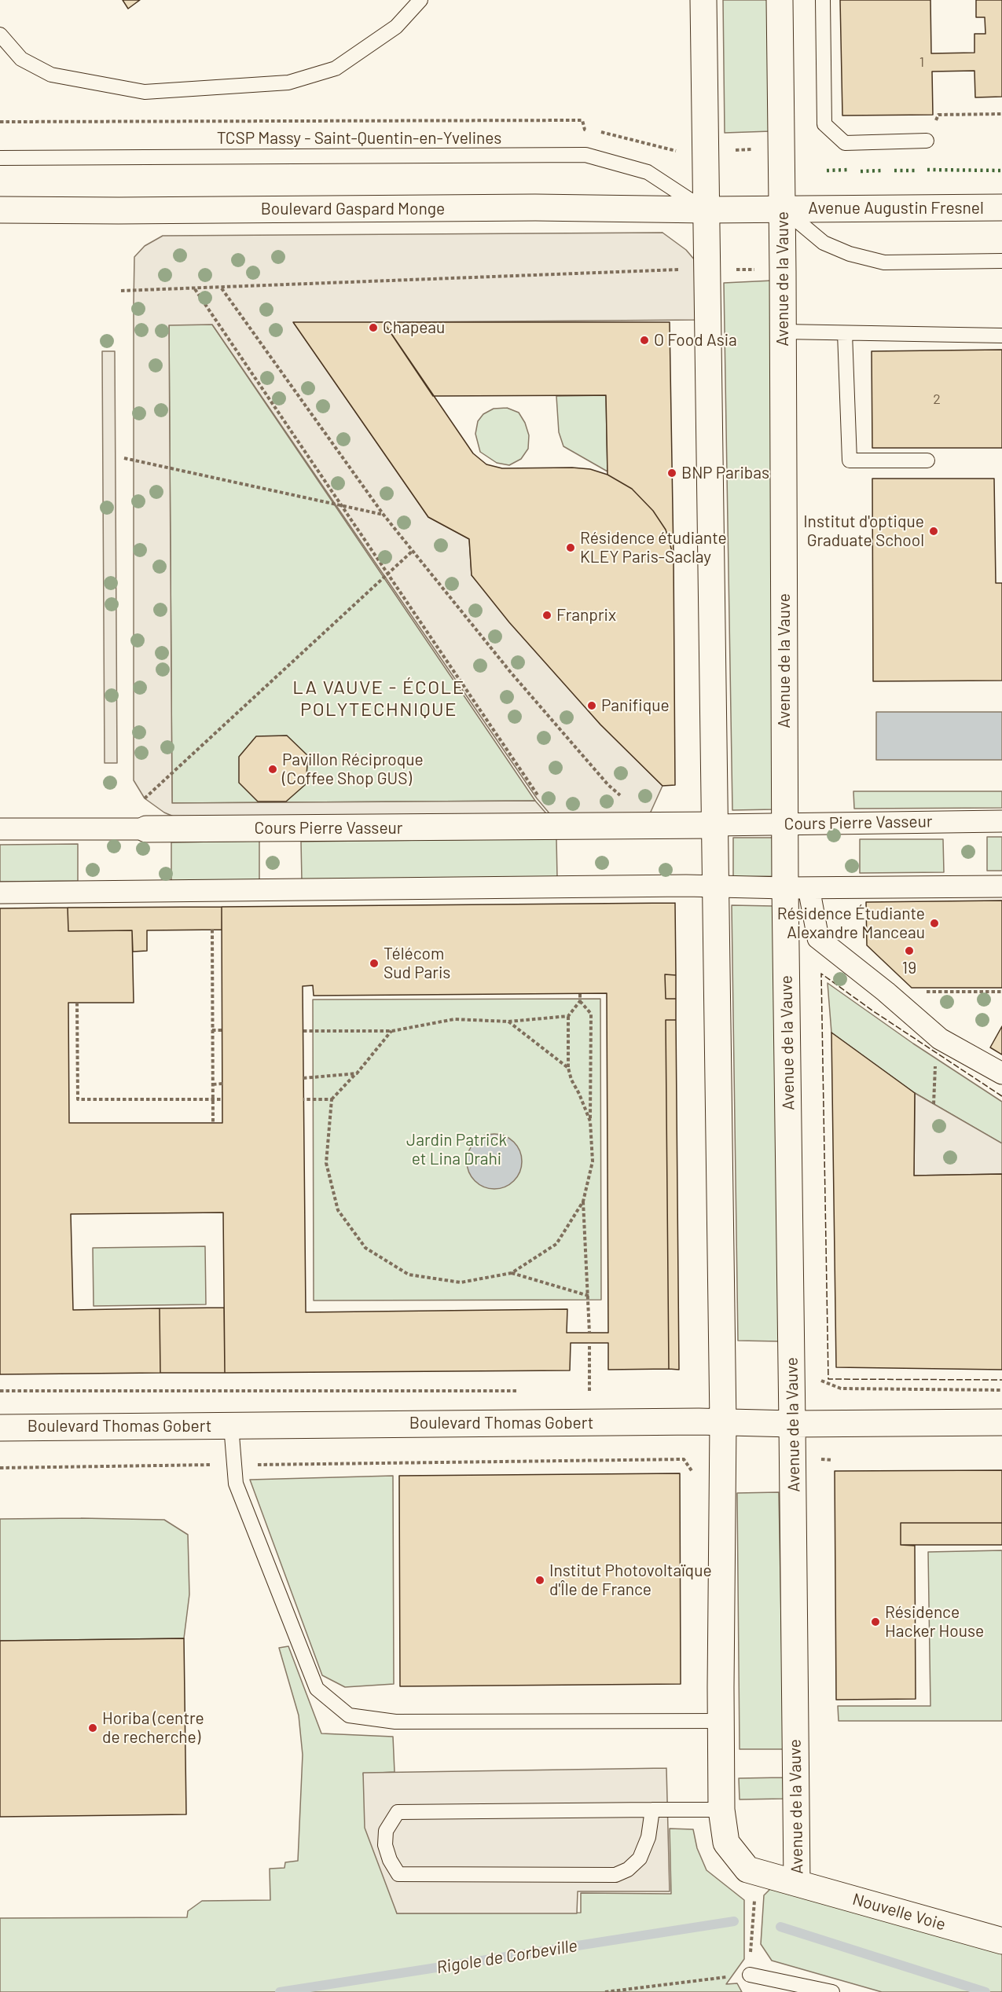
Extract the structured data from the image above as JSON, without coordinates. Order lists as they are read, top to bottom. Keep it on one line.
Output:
{"streets":{"main road":["Avenue Augustin Fresnel","Boulevard Gaspard Monge","Avenue de la Vauve","Cours Pierre Vasseur","Boulevard Thomas Gobert","Nouvelle Voie"],"lane":["TCSP Massy - Saint-Quentin-en-Yvelines"]},"crossings":[["TCSP Massy - Saint-Quentin-en-Yvelines","Avenue Augustin Fresnel"],["TCSP Massy - Saint-Quentin-en-Yvelines","Boulevard Gaspard Monge"],["TCSP Massy - Saint-Quentin-en-Yvelines","Avenue de la Vauve"],["Avenue Augustin Fresnel","Boulevard Gaspard Monge"],["Avenue Augustin Fresnel","Avenue de la Vauve"],["Boulevard Gaspard Monge","Avenue de la Vauve"],["Avenue de la Vauve","Cours Pierre Vasseur"],["Avenue de la Vauve","Boulevard Thomas Gobert"],["Avenue de la Vauve","Nouvelle Voie"]],"districts":["LA VAUVE - ÉCOLE POLYTECHNIQUE"],"water":["Rigole de Corbeville"],"parks":["Jardin Patrick et Lina Drahi"],"places":["Chapeau","O Food Asia","BNP Paribas","Institut d'optique Graduate School","Résidence étudiante KLEY Paris-Saclay","Franprix","Panifique","Pavillon Réciproque (Coffee Shop GUS)","Résidence Étudiante Alexandre Manceau","19","Télécom Sud Paris","Institut Photovoltaïque d'Île de France","Résidence Hacker House","Horiba (centre de recherche)"],"house_numbers":["1","2"]}
